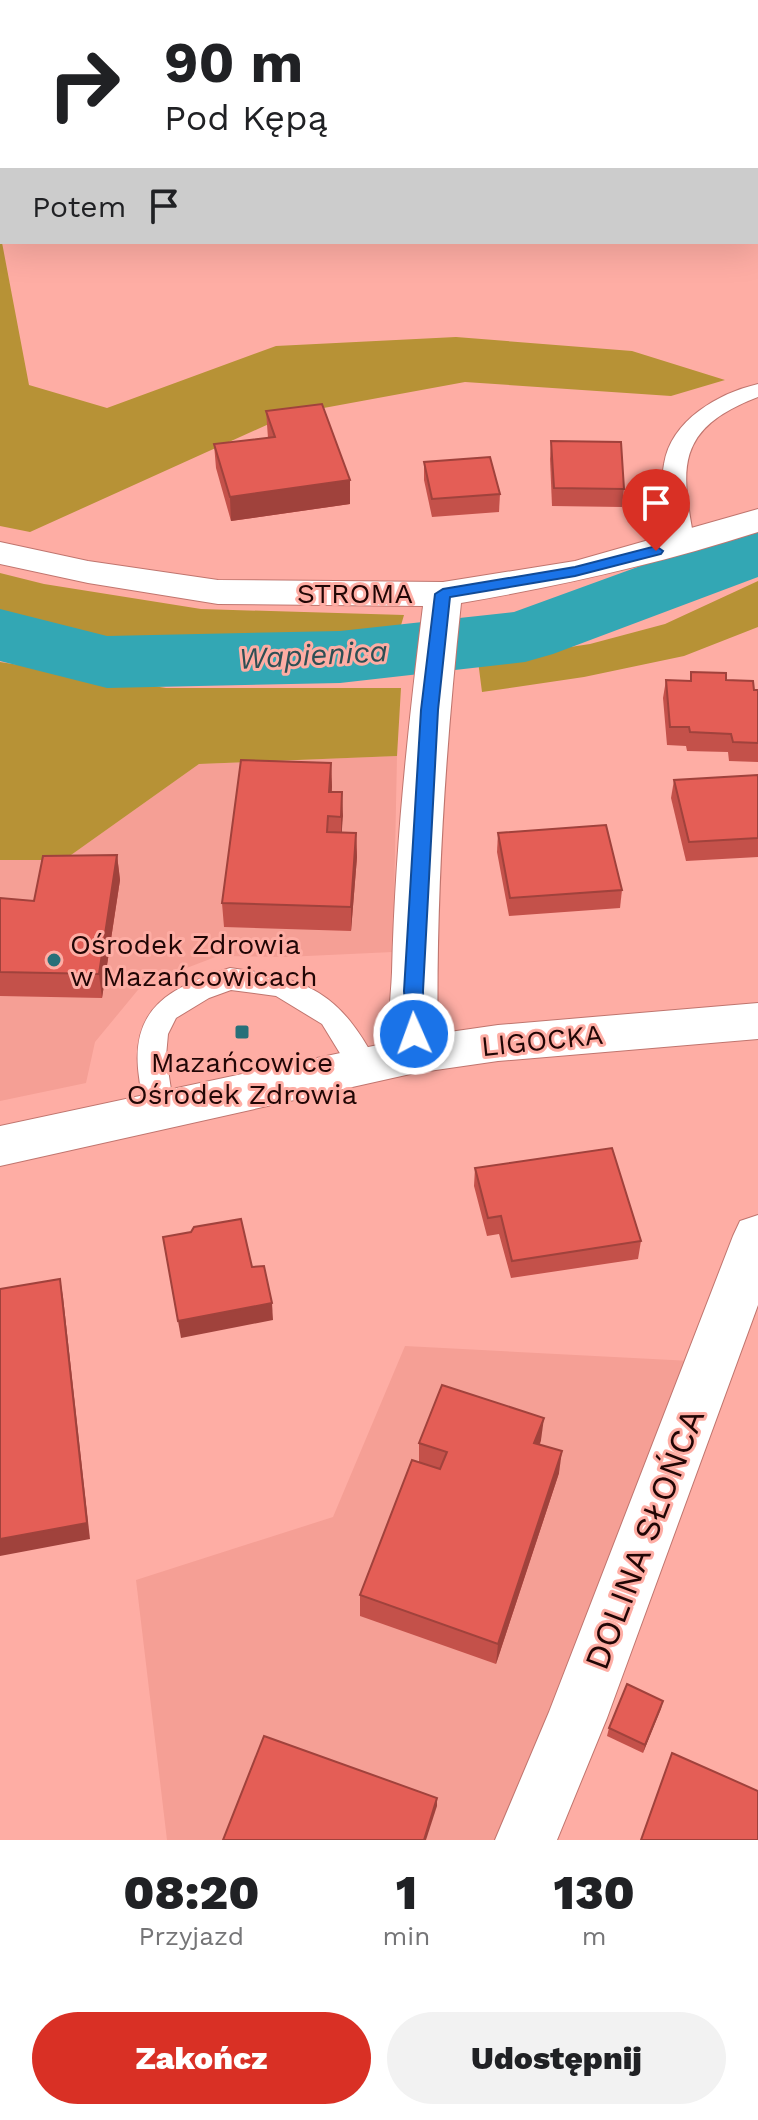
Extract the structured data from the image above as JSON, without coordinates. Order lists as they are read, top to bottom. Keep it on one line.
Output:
{"streets":{"street":["STROMA","LIGOCKA","DOLINA SŁOŃCA"]},"crossings":[["STROMA","LIGOCKA"]],"water":["Wapienica"],"places":{"other":["Ośrodek Zdrowia w Mazańcowicach"],"transit":["Mazańcowice Ośrodek Zdrowia"]},"page":{"turn":["90 m","Pod Kępą"],"then":"Potem","eta":["08:20","Przyjazd","1","min","130","m"],"buttons":["Zakończ","Udostępnij"]}}
